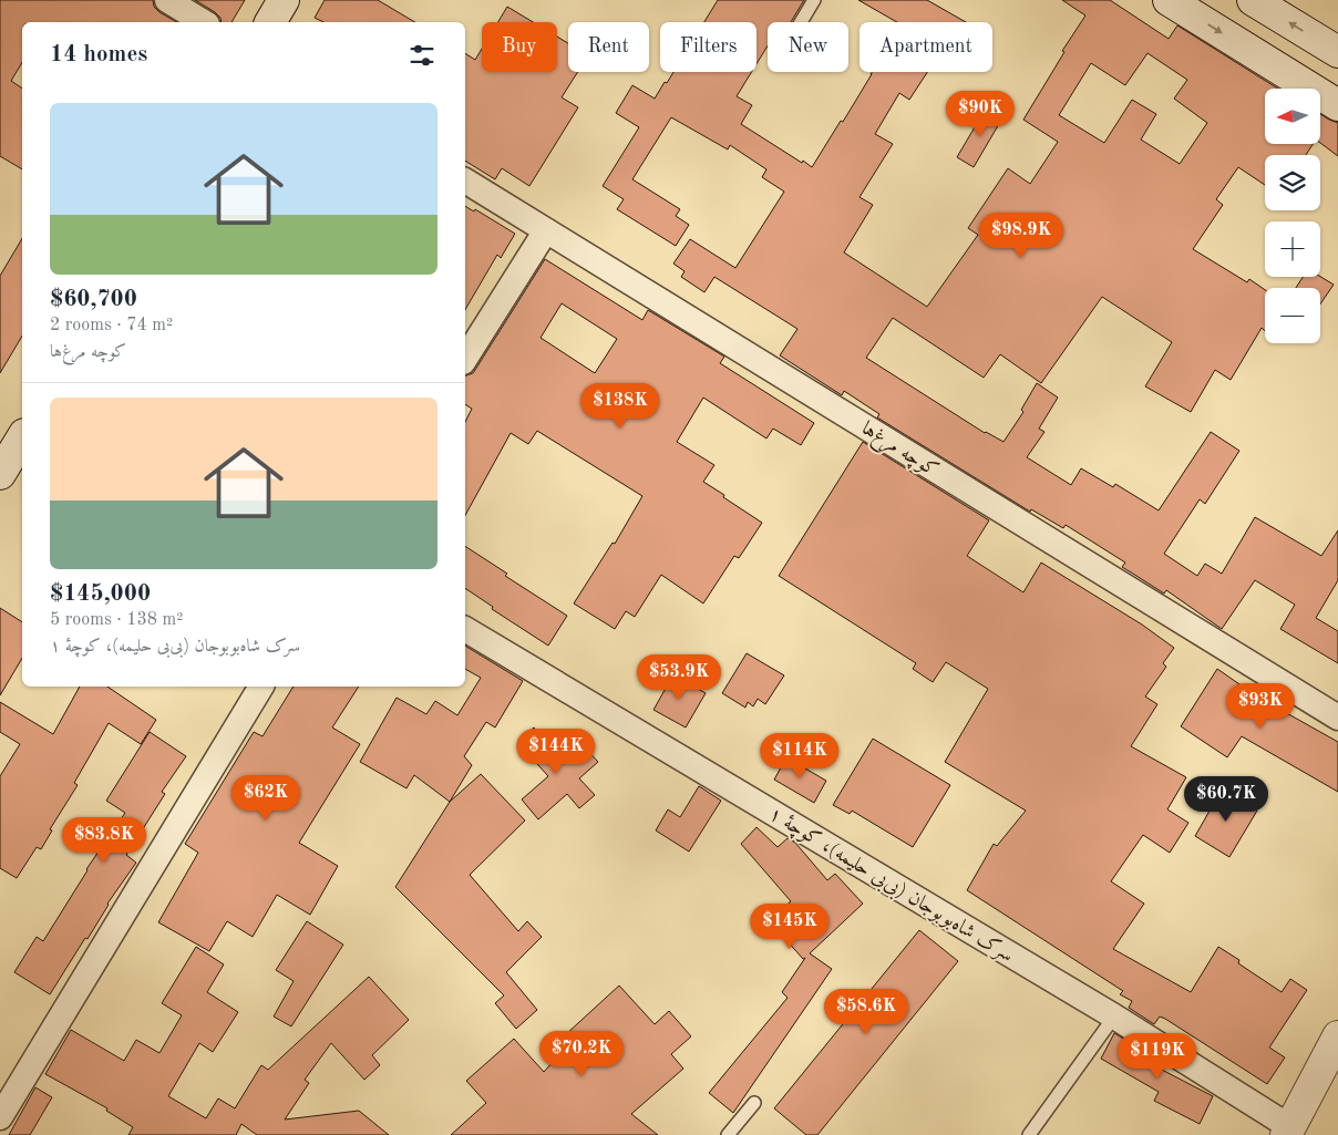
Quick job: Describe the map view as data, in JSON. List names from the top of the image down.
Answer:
{
  "streets": {
    "street": ["کوچه مرغ‌ها", "سرک شاه‌بوبوجان (بی‌بی حلیمه)، کوچۀ ۱"]
  },
  "north": "left",
  "page": {
    "chip": [
      "Buy",
      "Rent",
      "Filters",
      "New",
      "Apartment"
    ],
    "heading": "14 homes",
    "map_buttons": ["+", "−"],
    "list": [
      {
        "name": "$60,700",
        "note": "2 rooms · 74 m² · کوچه مرغ‌ها"
      },
      {
        "name": "$145,000",
        "note": "5 rooms · 138 m² · سرک شاه‌بوبوجان (بی‌بی حلیمه)، کوچۀ ۱"
      }
    ],
    "price": [
      "$90K",
      "$98.9K",
      "$138K",
      "$53.9K",
      "$93K",
      "$144K",
      "$114K",
      "$62K",
      "$60.7K",
      "$83.8K",
      "$145K",
      "$58.6K",
      "$70.2K",
      "$119K"
    ]
  }
}
